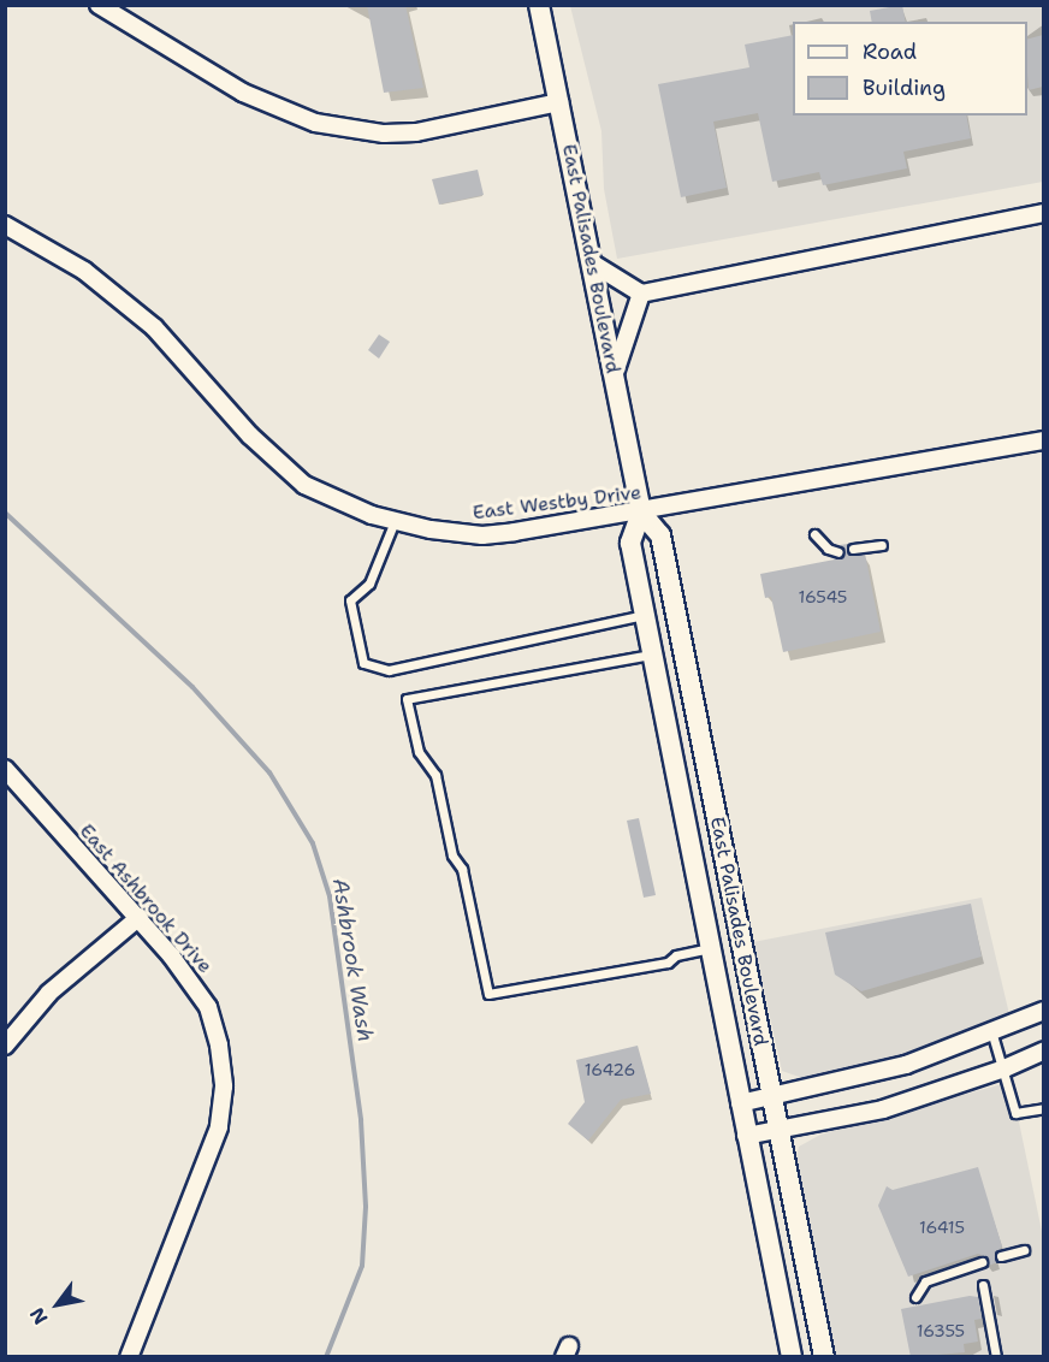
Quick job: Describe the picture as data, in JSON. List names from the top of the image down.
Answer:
{
  "streets": {
    "street": ["East Palisades Boulevard", "East Westby Drive", "East Ashbrook Drive"]
  },
  "crossings": [
    ["East Palisades Boulevard", "East Westby Drive"]
  ],
  "water": ["Ashbrook Wash"],
  "house_numbers": [
    "16545",
    "16426",
    "16415",
    "16355"
  ],
  "legend": ["Road", "Building"],
  "north": "bottom left"
}
